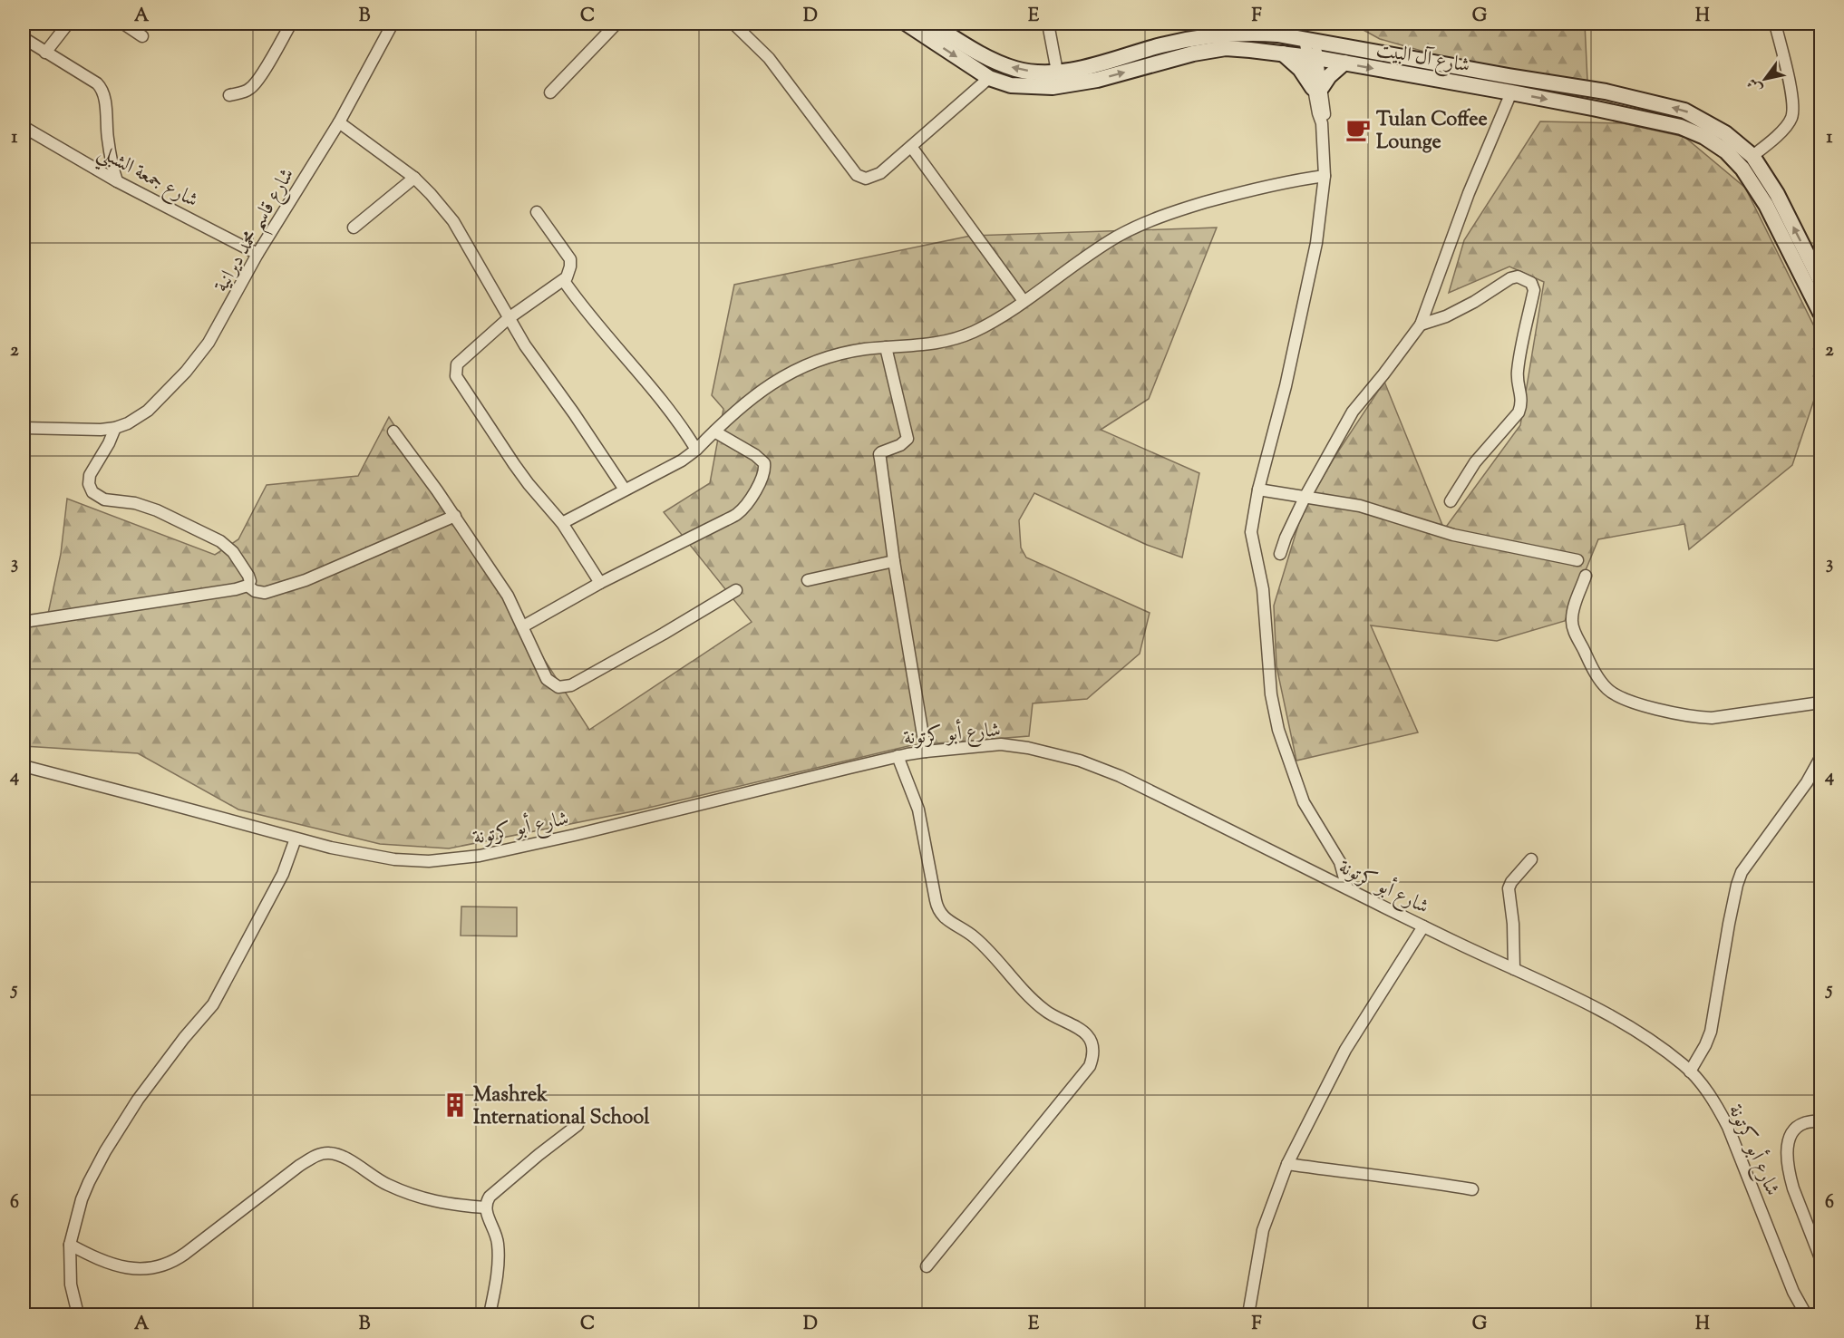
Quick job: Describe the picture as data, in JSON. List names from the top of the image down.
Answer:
{
  "streets": {
    "street": [
      "شارع آل البيت",
      "شارع جمعة الشبلي",
      "شارع قاسم محمد ديرانية",
      "شارع أبو كرتونة"
    ]
  },
  "crossings": [
    ["شارع جمعة الشبلي", "شارع قاسم محمد ديرانية"]
  ],
  "places": {
    "cafe": ["Tulan Coffee Lounge"],
    "building": ["Mashrek International School"]
  },
  "north": "bottom left",
  "grid": {
    "columns": [
      "A",
      "B",
      "C",
      "D",
      "E",
      "F",
      "G",
      "H"
    ],
    "rows": [
      "1",
      "2",
      "3",
      "4",
      "5",
      "6"
    ]
  }
}
